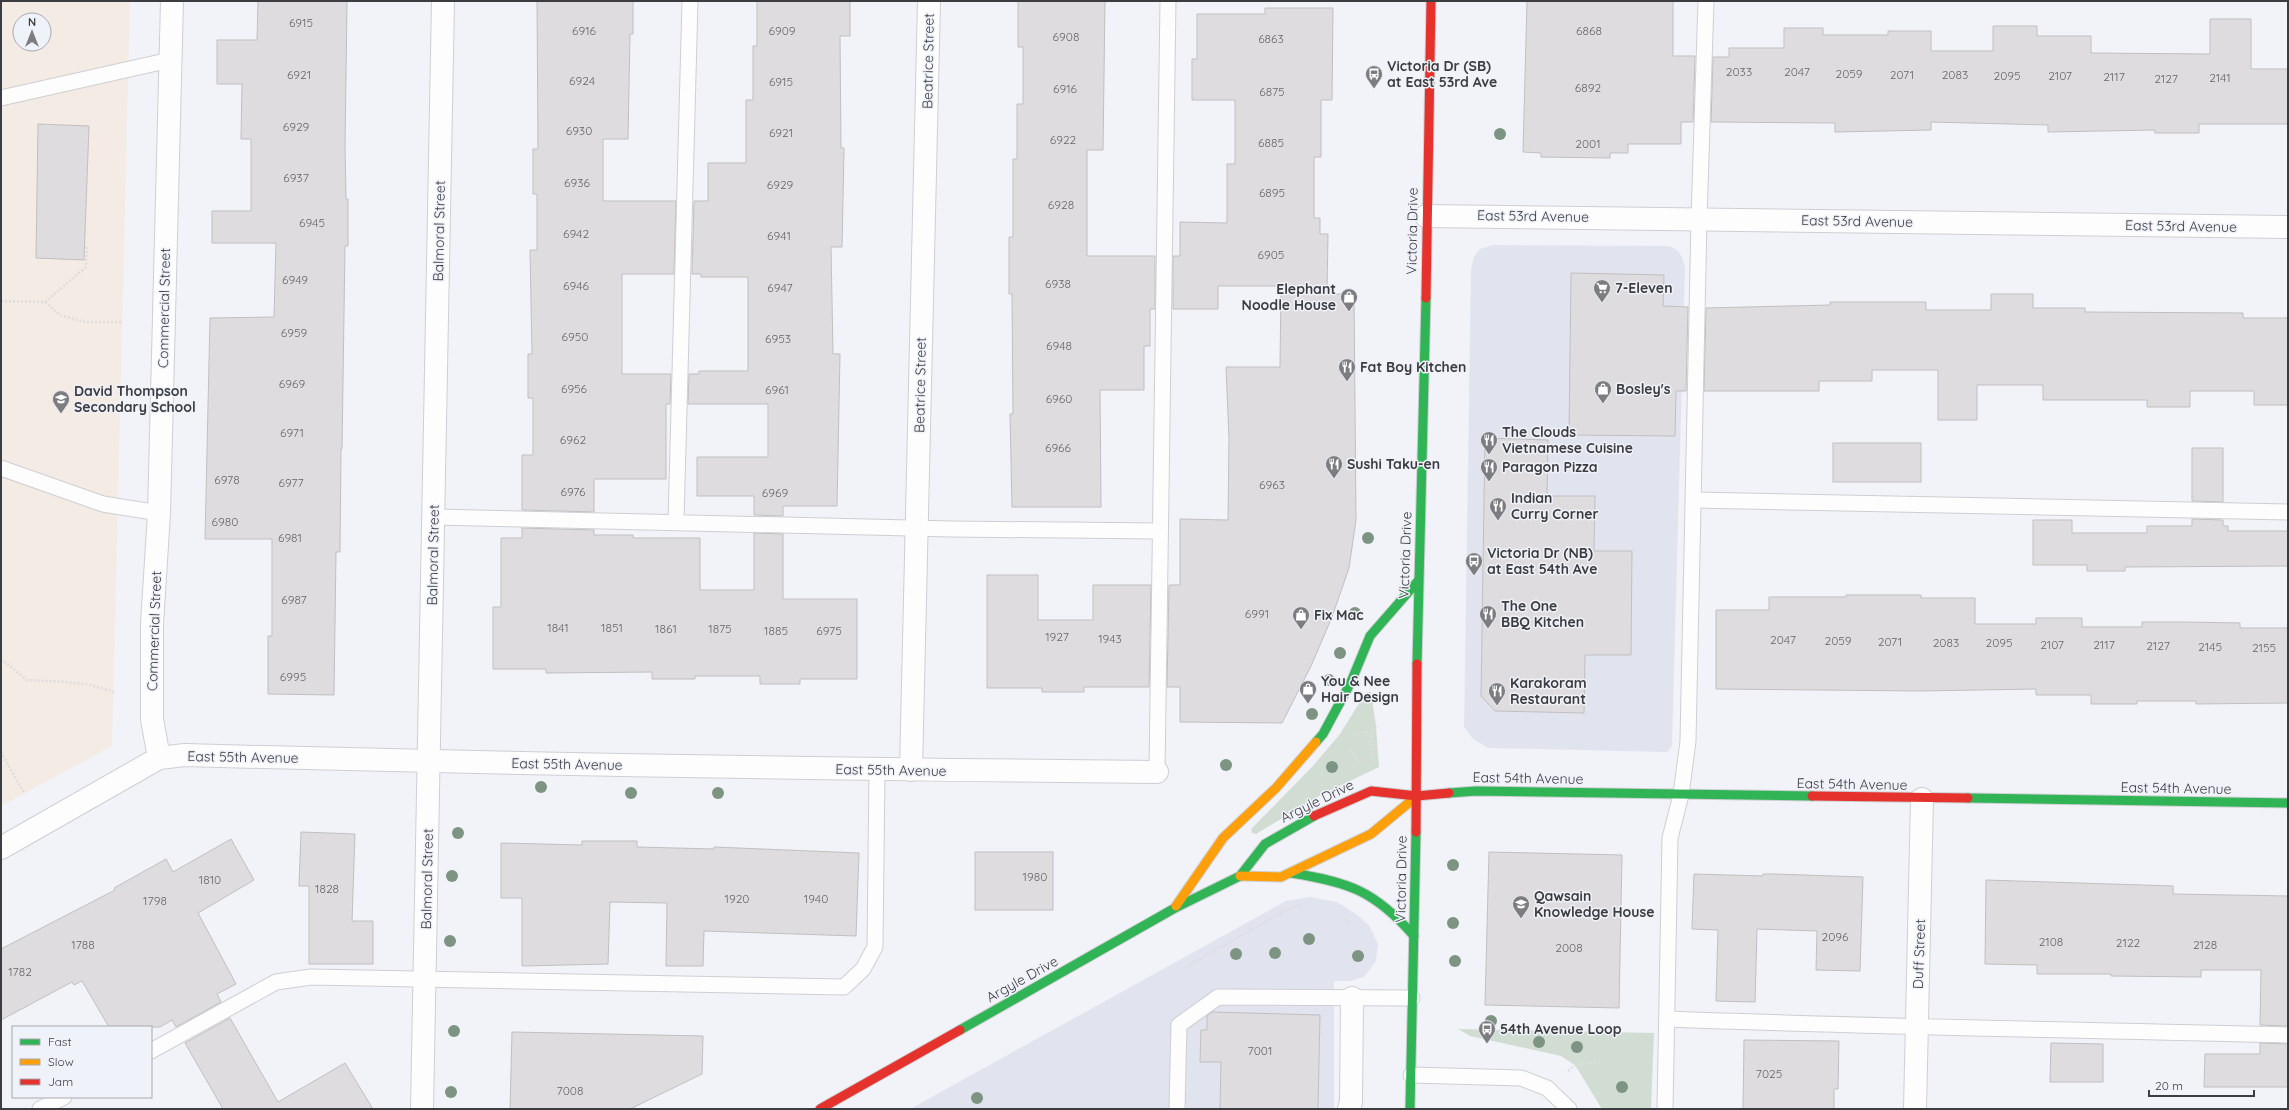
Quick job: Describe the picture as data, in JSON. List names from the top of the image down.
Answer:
{
  "streets": {
    "street": [
      "Beatrice Street",
      "East 53rd Avenue",
      "Balmoral Street",
      "Victoria Drive",
      "Commercial Street",
      "East 55th Avenue",
      "East 54th Avenue",
      "Argyle Drive",
      "Duff Street"
    ]
  },
  "crossings": [
    ["Beatrice Street", "East 55th Avenue"],
    ["East 53rd Avenue", "Victoria Drive"],
    ["Balmoral Street", "East 55th Avenue"],
    ["Victoria Drive", "East 54th Avenue"],
    ["Victoria Drive", "Argyle Drive"],
    ["Commercial Street", "East 55th Avenue"],
    ["East 54th Avenue", "Argyle Drive"],
    ["East 54th Avenue", "Duff Street"]
  ],
  "places": {
    "bus stop": ["Victoria Dr (SB) at East 53rd Ave", "Victoria Dr (NB) at East 54th Ave", "54th Avenue Loop"],
    "supermarket": ["7-Eleven"],
    "shop": [
      "Elephant Noodle House",
      "Bosley's",
      "Fix Mac",
      "You & Nee Hair Design"
    ],
    "restaurant": [
      "Fat Boy Kitchen",
      "The Clouds Vietnamese Cuisine",
      "Sushi Taku-en",
      "Paragon Pizza",
      "Indian Curry Corner",
      "The One BBQ Kitchen",
      "Karakoram Restaurant"
    ],
    "school or university": ["David Thompson Secondary School", "Qawsain Knowledge House"]
  },
  "house_numbers": [
    "6915",
    "6916",
    "6909",
    "6868",
    "6908",
    "6863",
    "2033",
    "2047",
    "2059",
    "6921",
    "2071",
    "2083",
    "2095",
    "2107",
    "2117",
    "2141",
    "2127",
    "6924",
    "6915",
    "6892",
    "6916",
    "6875",
    "6929",
    "6930",
    "6921",
    "6922",
    "6885",
    "2001",
    "6937",
    "6936",
    "6929",
    "6895",
    "6928",
    "6945",
    "6942",
    "6941",
    "6905",
    "6949",
    "6938",
    "6946",
    "6947",
    "6959",
    "6950",
    "6953",
    "6948",
    "6969",
    "6956",
    "6961",
    "6960",
    "6971",
    "6962",
    "6966",
    "6978",
    "6977",
    "6963",
    "6976",
    "6969",
    "6980",
    "6981",
    "6987",
    "6991",
    "1841",
    "1851",
    "1861",
    "1875",
    "1885",
    "6975",
    "1927",
    "1943",
    "2047",
    "2059",
    "2071",
    "2083",
    "2095",
    "2107",
    "2117",
    "2127",
    "2145",
    "2155",
    "6995",
    "1980",
    "1810",
    "1828",
    "1920",
    "1940",
    "1798",
    "2096",
    "2108",
    "2122",
    "1788",
    "2128",
    "2008",
    "1782",
    "7001",
    "7025",
    "7008"
  ],
  "legend": ["Fast", "Slow", "Jam"],
  "scale_bar": "20 m",
  "north": "top"
}
